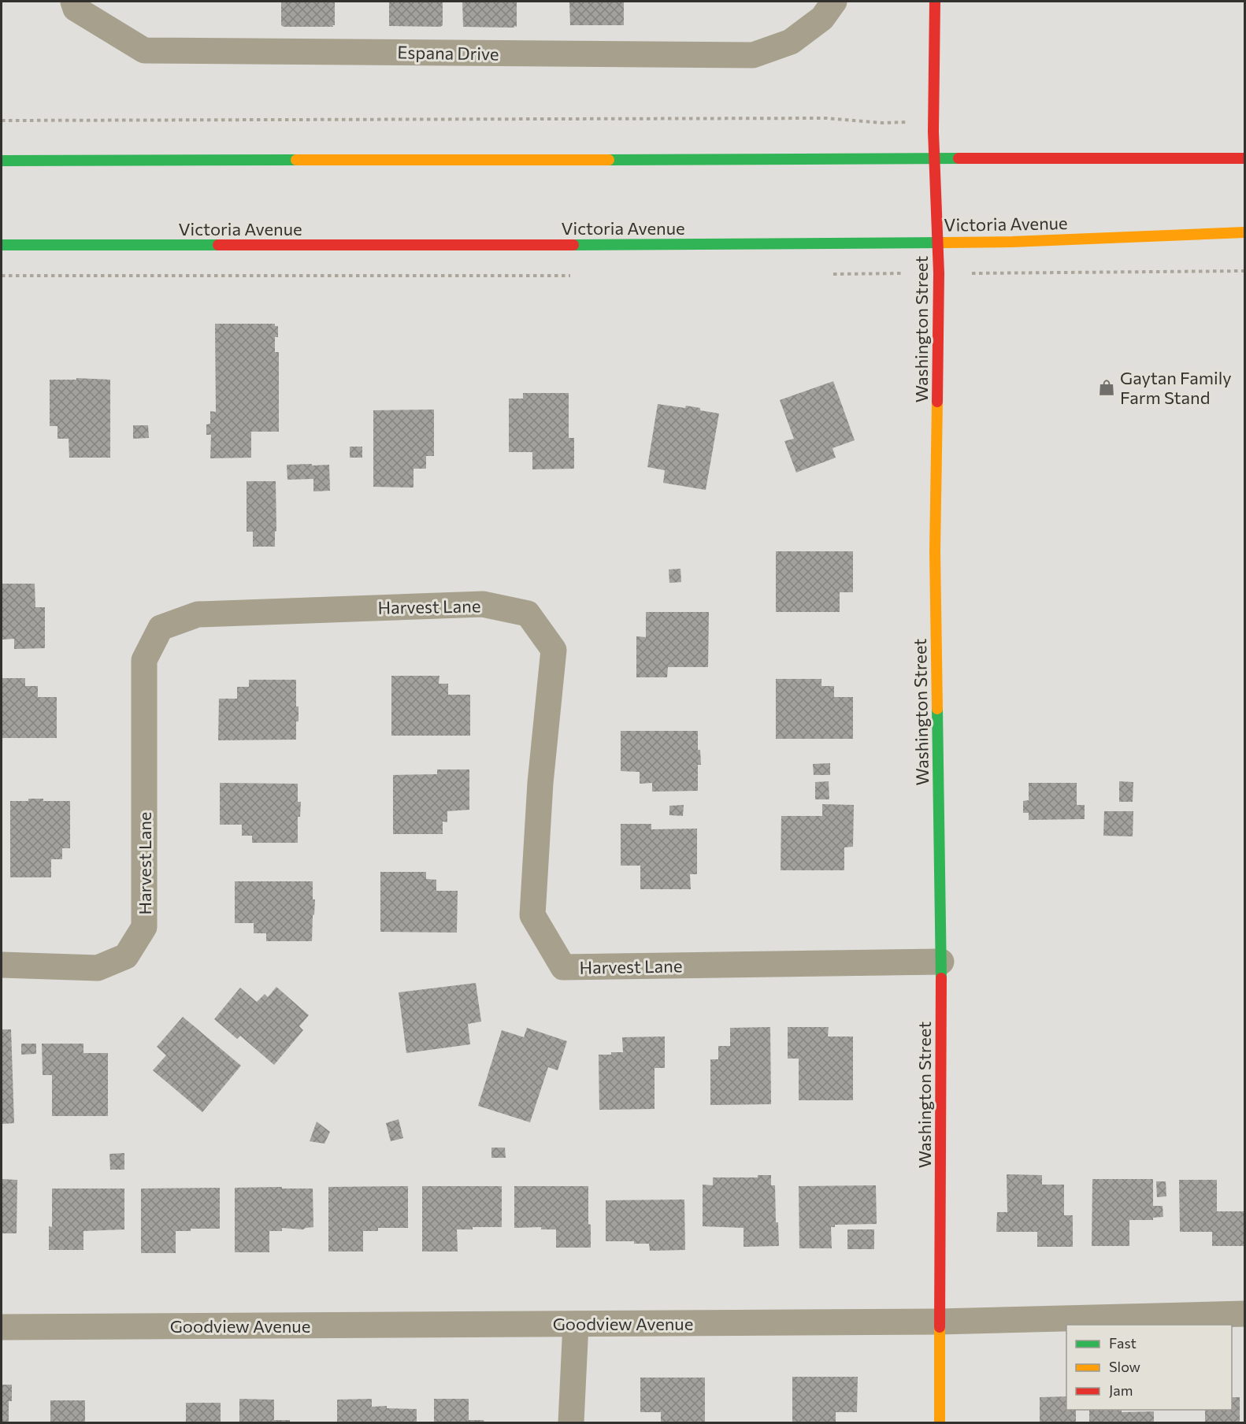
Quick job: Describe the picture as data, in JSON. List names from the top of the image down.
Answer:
{
  "streets": {
    "main road": ["Victoria Avenue", "Washington Street"],
    "street": ["Espana Drive", "Harvest Lane", "Goodview Avenue"]
  },
  "crossings": [
    ["Victoria Avenue", "Washington Street"],
    ["Washington Street", "Harvest Lane"],
    ["Washington Street", "Goodview Avenue"]
  ],
  "places": {
    "shop": ["Gaytan Family Farm Stand"]
  },
  "legend": ["Fast", "Slow", "Jam"]
}
